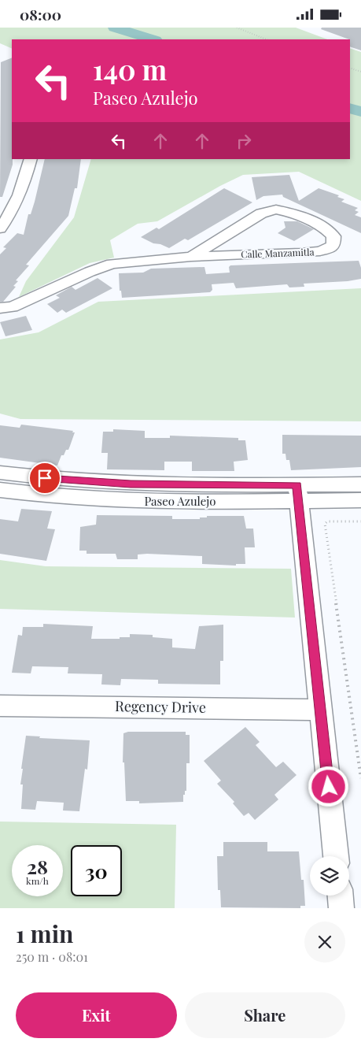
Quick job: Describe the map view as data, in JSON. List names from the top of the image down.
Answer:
{
  "streets": {
    "street": ["Calle Manzamitla", "Paseo Azulejo", "Regency Drive"]
  },
  "page": {
    "status": "08:00",
    "turn": ["140 m", "Paseo Azulejo"],
    "speed": "28 km/h",
    "limit": "30",
    "heading": ["1 min", "250 m · 08:01"],
    "buttons": ["Exit", "Share"]
  }
}
